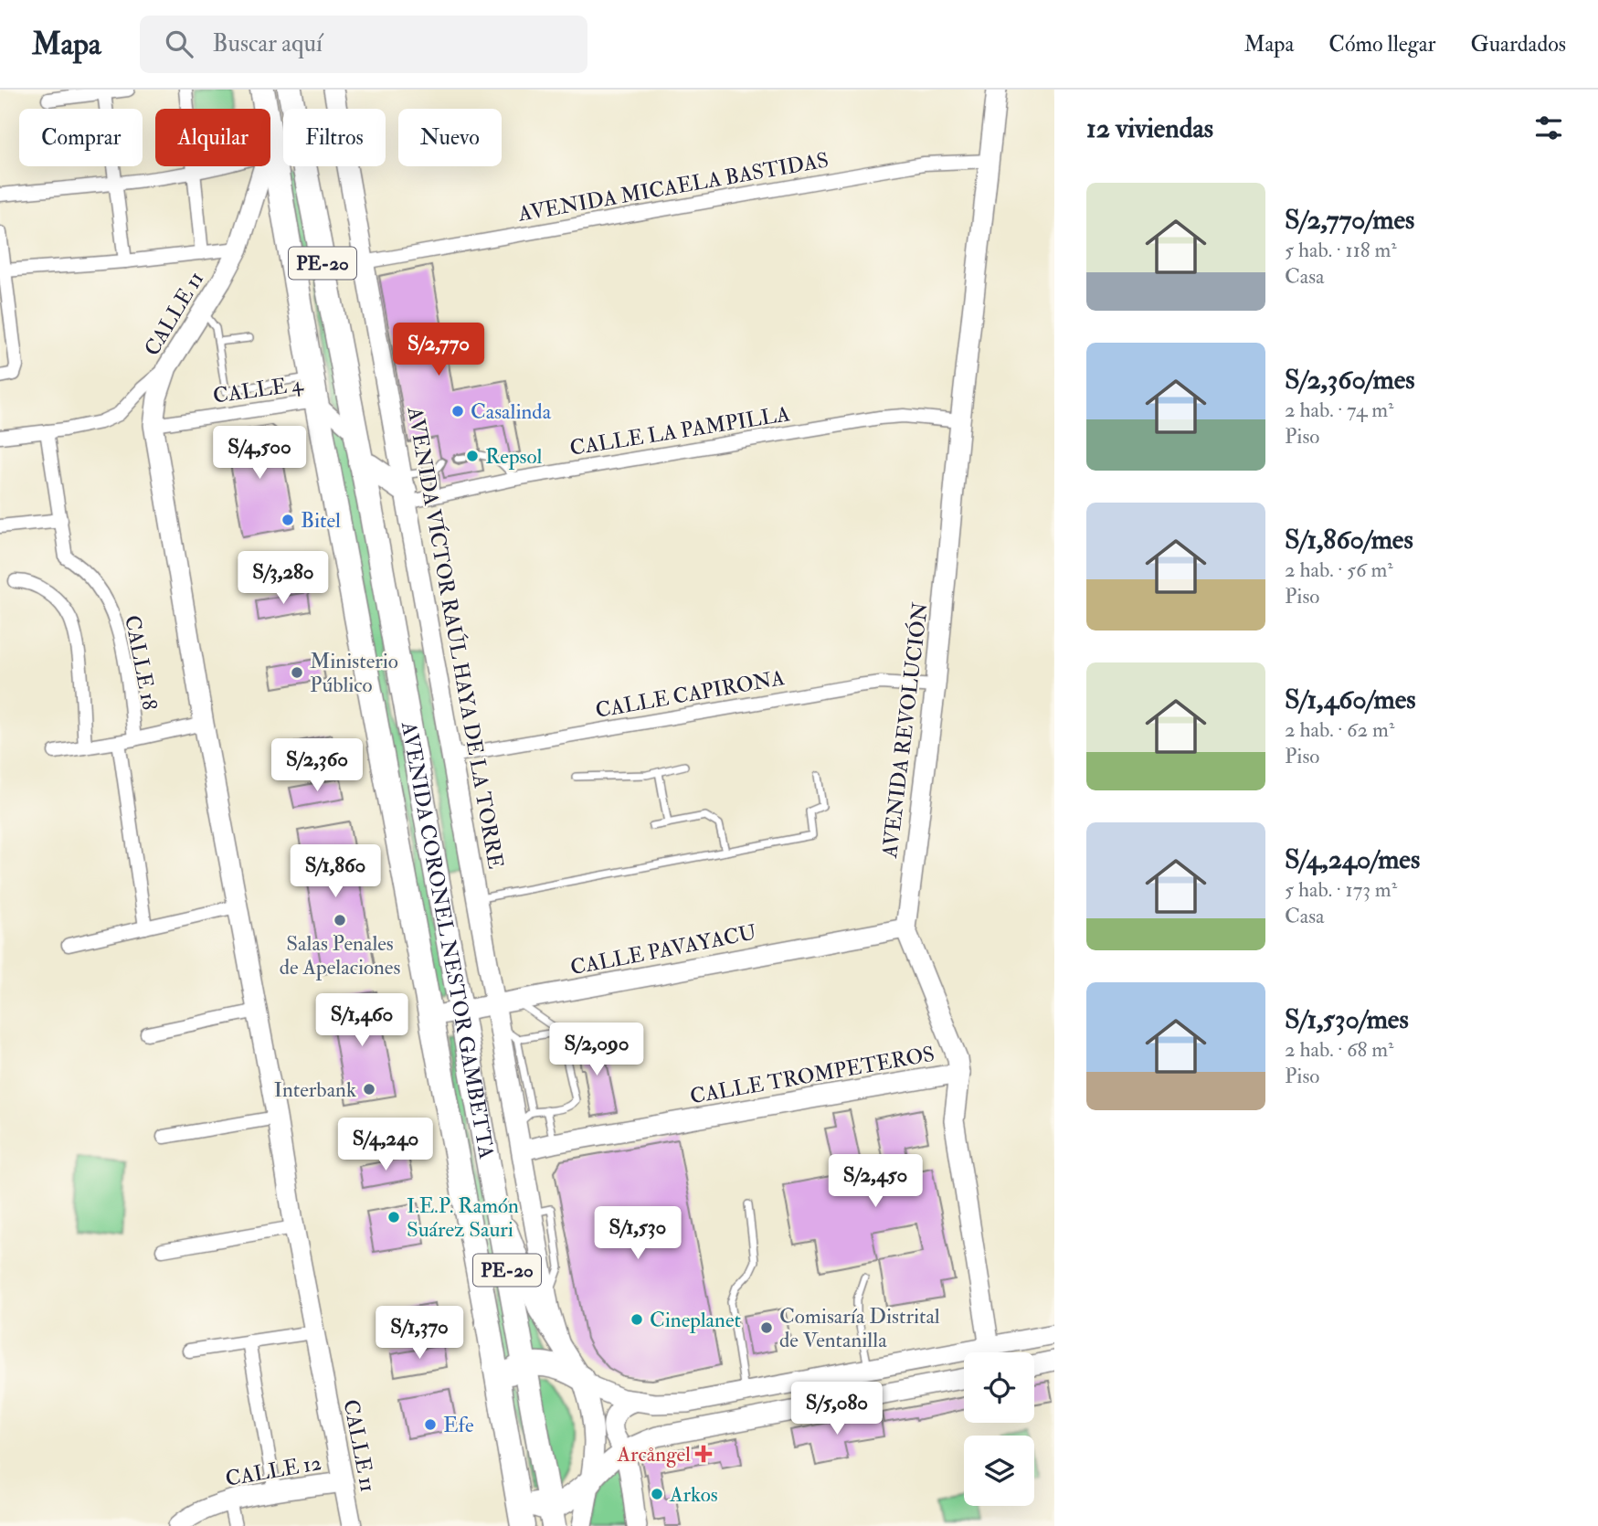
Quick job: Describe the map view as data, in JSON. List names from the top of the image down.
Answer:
{
  "streets": {
    "highway": ["PE-20", "AVENIDA CORONEL NESTOR GAMBETTA"],
    "street": [
      "AVENIDA MICAELA BASTIDAS",
      "CALLE 11",
      "CALLE 4",
      "CALLE LA PAMPILLA",
      "AVENIDA VÍCTOR RAÚL HAYA DE LA TORRE",
      "CALLE 18",
      "CALLE CAPIRONA",
      "AVENIDA REVOLUCIÓN",
      "CALLE PAVAYACU",
      "CALLE TROMPETEROS",
      "CALLE 12"
    ]
  },
  "crossings": [
    ["AVENIDA MICAELA BASTIDAS", "AVENIDA VÍCTOR RAÚL HAYA DE LA TORRE"],
    ["AVENIDA MICAELA BASTIDAS", "AVENIDA REVOLUCIÓN"],
    ["CALLE 11", "CALLE 4"],
    ["CALLE 11", "AVENIDA CORONEL NESTOR GAMBETTA"],
    ["CALLE 11", "CALLE 12"],
    ["CALLE 4", "AVENIDA CORONEL NESTOR GAMBETTA"],
    ["CALLE LA PAMPILLA", "AVENIDA VÍCTOR RAÚL HAYA DE LA TORRE"],
    ["CALLE LA PAMPILLA", "AVENIDA REVOLUCIÓN"],
    ["AVENIDA VÍCTOR RAÚL HAYA DE LA TORRE", "CALLE CAPIRONA"],
    ["AVENIDA VÍCTOR RAÚL HAYA DE LA TORRE", "CALLE PAVAYACU"],
    ["AVENIDA VÍCTOR RAÚL HAYA DE LA TORRE", "CALLE TROMPETEROS"],
    ["CALLE CAPIRONA", "AVENIDA REVOLUCIÓN"],
    ["AVENIDA REVOLUCIÓN", "CALLE PAVAYACU"],
    ["AVENIDA REVOLUCIÓN", "CALLE TROMPETEROS"],
    ["AVENIDA CORONEL NESTOR GAMBETTA", "CALLE PAVAYACU"]
  ],
  "places": {
    "other": [
      "Casalinda",
      "Repsol",
      "Bitel",
      "Ministerio Público",
      "Salas Penales de Apelaciones",
      "Interbank",
      "I.E.P. Ramón Suárez Sauri",
      "Cineplanet",
      "Comisaría Distrital de Ventanilla",
      "Efe",
      "Arkos"
    ],
    "health": ["Arcångel"]
  },
  "page": {
    "header": "Mapa",
    "search": "Buscar aquí",
    "nav": ["Mapa", "Cómo llegar", "Guardados"],
    "heading": "12 viviendas",
    "chip": [
      "Comprar",
      "Alquilar",
      "Filtros",
      "Nuevo"
    ],
    "list": [
      {
        "name": "S/2,770/mes",
        "note": "5 hab. · 118 m² · Casa"
      },
      {
        "name": "S/2,360/mes",
        "note": "2 hab. · 74 m² · Piso"
      },
      {
        "name": "S/1,860/mes",
        "note": "2 hab. · 56 m² · Piso"
      },
      {
        "name": "S/1,460/mes",
        "note": "2 hab. · 62 m² · Piso"
      },
      {
        "name": "S/4,240/mes",
        "note": "5 hab. · 173 m² · Casa"
      },
      {
        "name": "S/1,530/mes",
        "note": "2 hab. · 68 m² · Piso"
      }
    ],
    "price": [
      "S/2,770",
      "S/4,500",
      "S/3,280",
      "S/2,360",
      "S/1,860",
      "S/1,460",
      "S/2,090",
      "S/4,240",
      "S/2,450",
      "S/1,530",
      "S/1,370",
      "S/5,080"
    ]
  }
}
